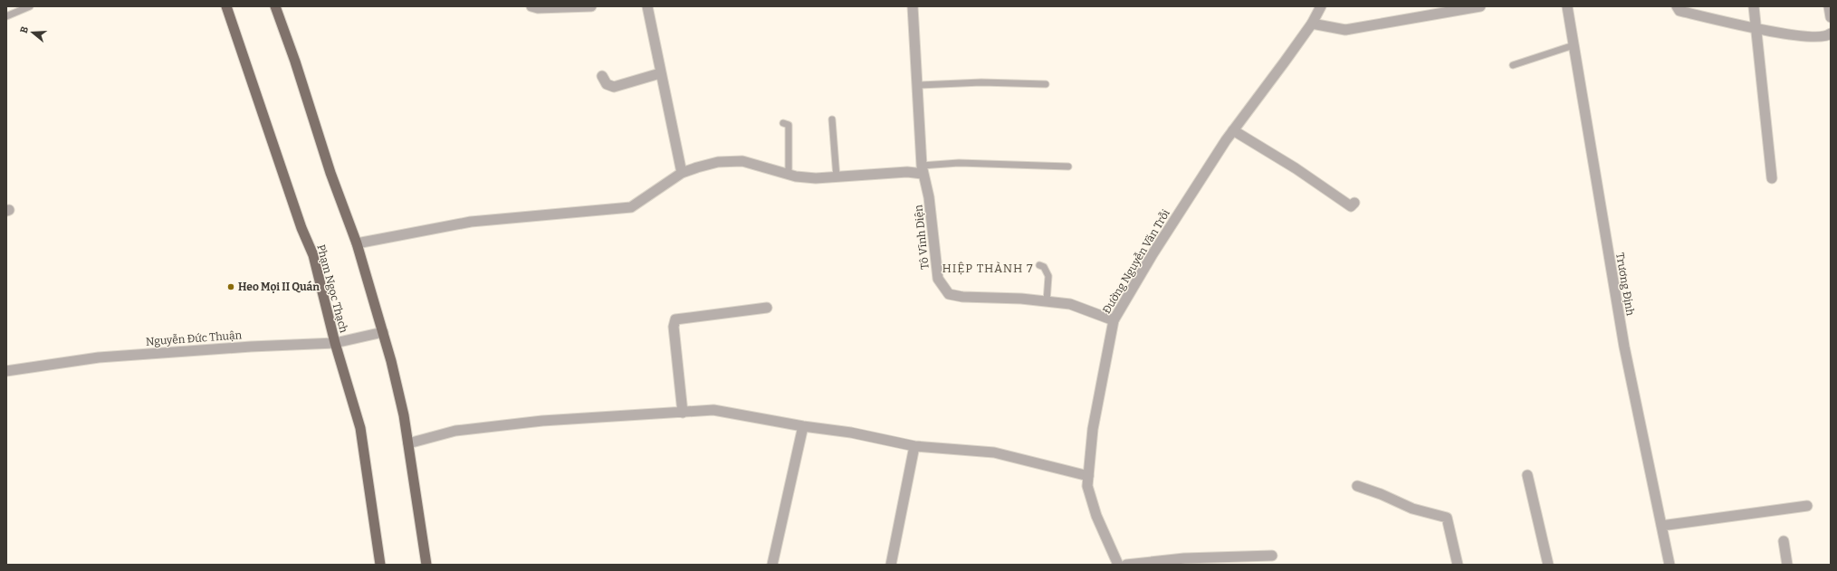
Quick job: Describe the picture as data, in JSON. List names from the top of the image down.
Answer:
{
  "streets": {
    "main road": ["Phạm Ngọc Thạch"],
    "street": [
      "Tô Vĩnh Diện",
      "Đường Nguyễn Văn Trỗi",
      "Trương Định",
      "Nguyễn Đức Thuận"
    ]
  },
  "crossings": [
    ["Tô Vĩnh Diện", "Đường Nguyễn Văn Trỗi"],
    ["Phạm Ngọc Thạch", "Nguyễn Đức Thuận"]
  ],
  "districts": ["HIỆP THÀNH 7"],
  "places": ["Heo Mọi II Quán"],
  "north": "left"
}
